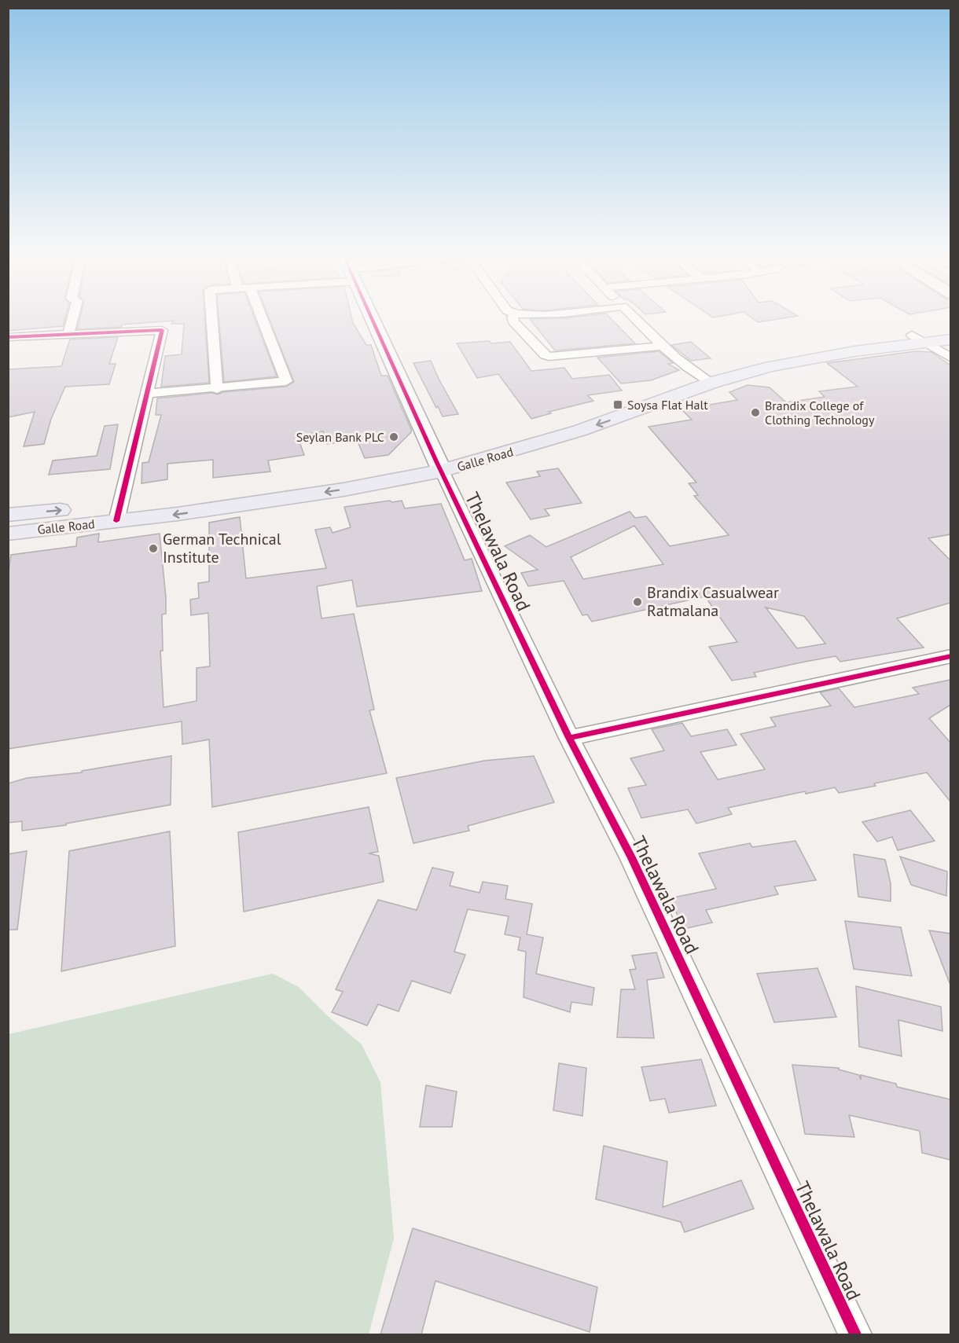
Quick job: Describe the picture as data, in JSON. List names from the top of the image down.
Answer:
{
  "streets": {
    "highway": ["Galle Road"],
    "street": ["Thelawala Road"]
  },
  "crossings": [
    ["Galle Road", "Thelawala Road"]
  ],
  "places": {
    "transit": ["Soysa Flat Halt"],
    "other": [
      "Brandix College of Clothing Technology",
      "Seylan Bank PLC",
      "German Technical Institute",
      "Brandix Casualwear Ratmalana"
    ]
  }
}
